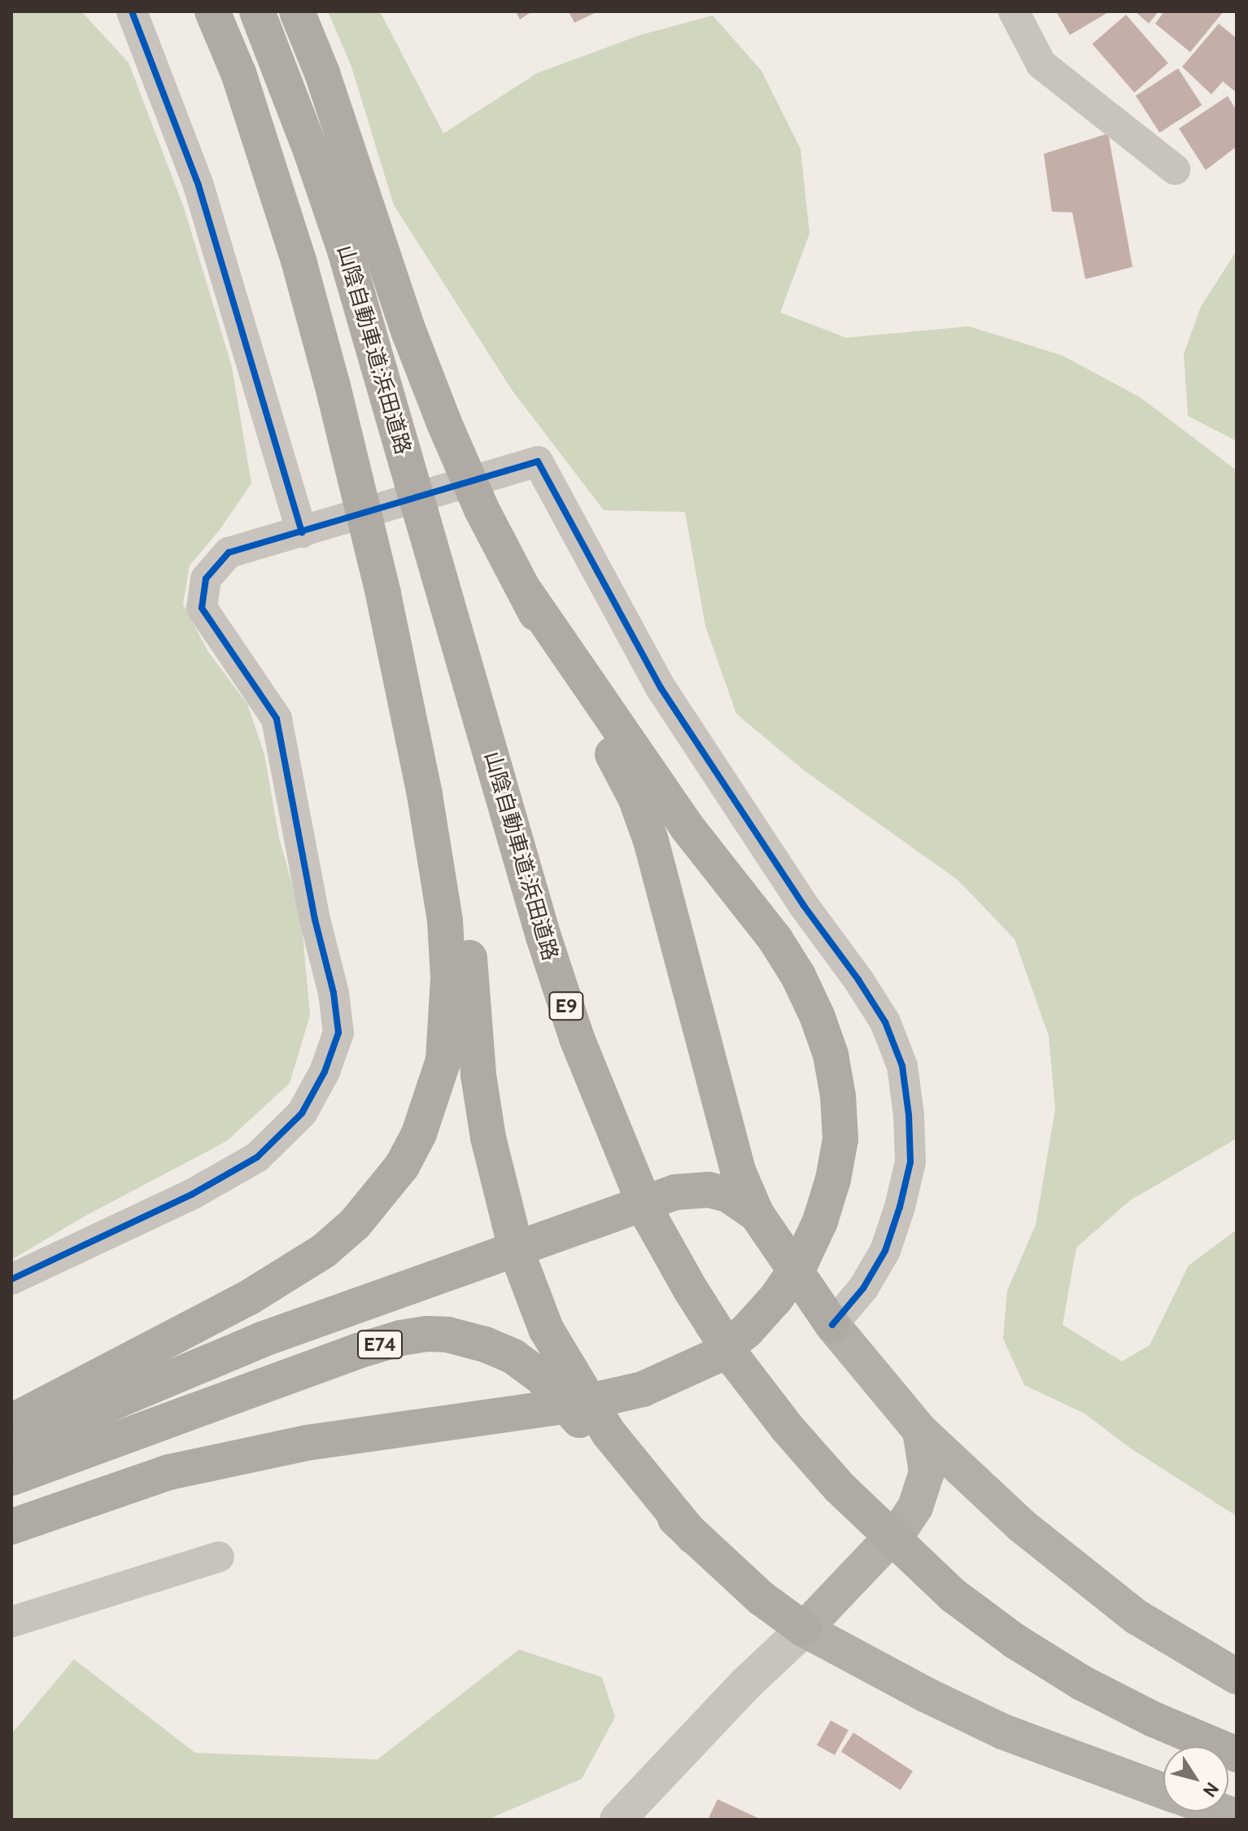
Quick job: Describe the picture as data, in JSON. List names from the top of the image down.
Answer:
{
  "streets": {
    "highway": ["山陰自動車道;浜田道路", "E9", "E74"]
  },
  "north": "bottom right"
}
